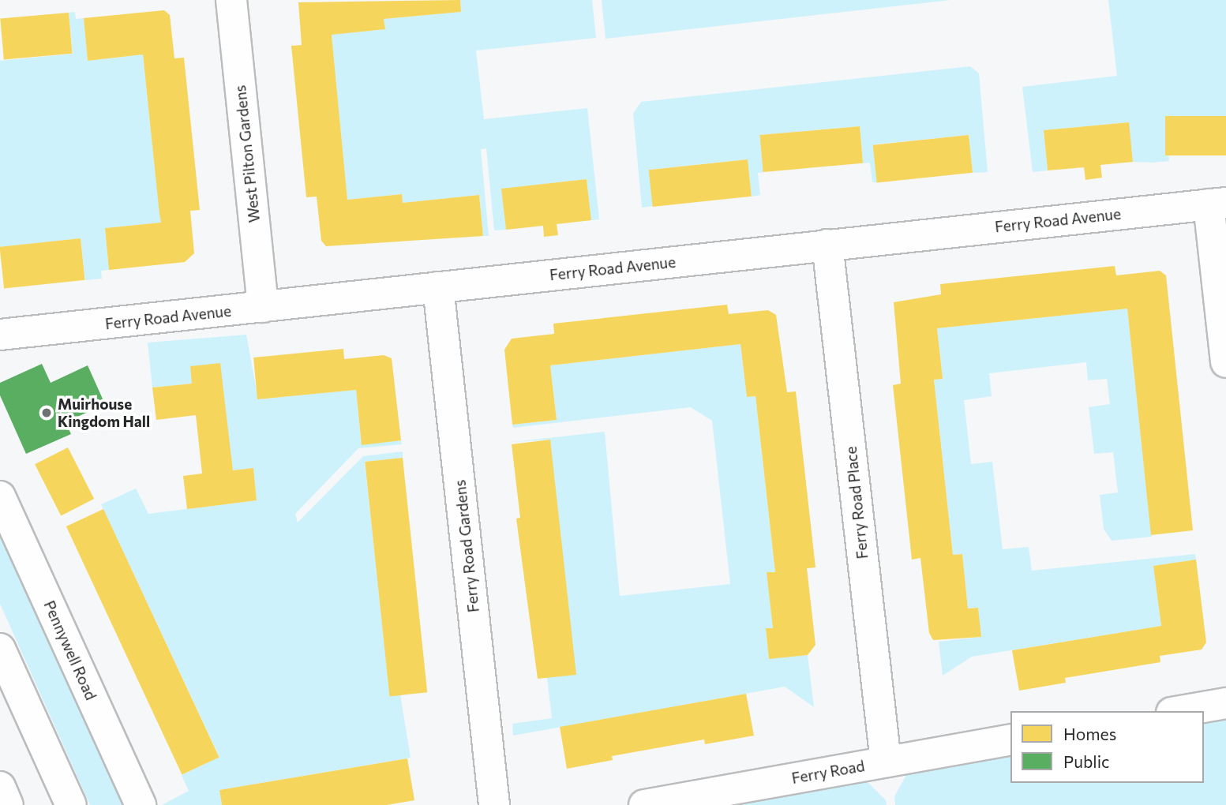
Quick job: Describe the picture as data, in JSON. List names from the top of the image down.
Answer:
{
  "streets": {
    "street": [
      "West Pilton Gardens",
      "Ferry Road Avenue",
      "Ferry Road Place",
      "Ferry Road Gardens",
      "Pennywell Road",
      "Ferry Road"
    ]
  },
  "crossings": [
    ["West Pilton Gardens", "Ferry Road Avenue"],
    ["Ferry Road Avenue", "Ferry Road Place"],
    ["Ferry Road Avenue", "Ferry Road Gardens"],
    ["Ferry Road Place", "Ferry Road"]
  ],
  "places": ["Muirhouse Kingdom Hall"],
  "legend": ["Homes", "Public"]
}
